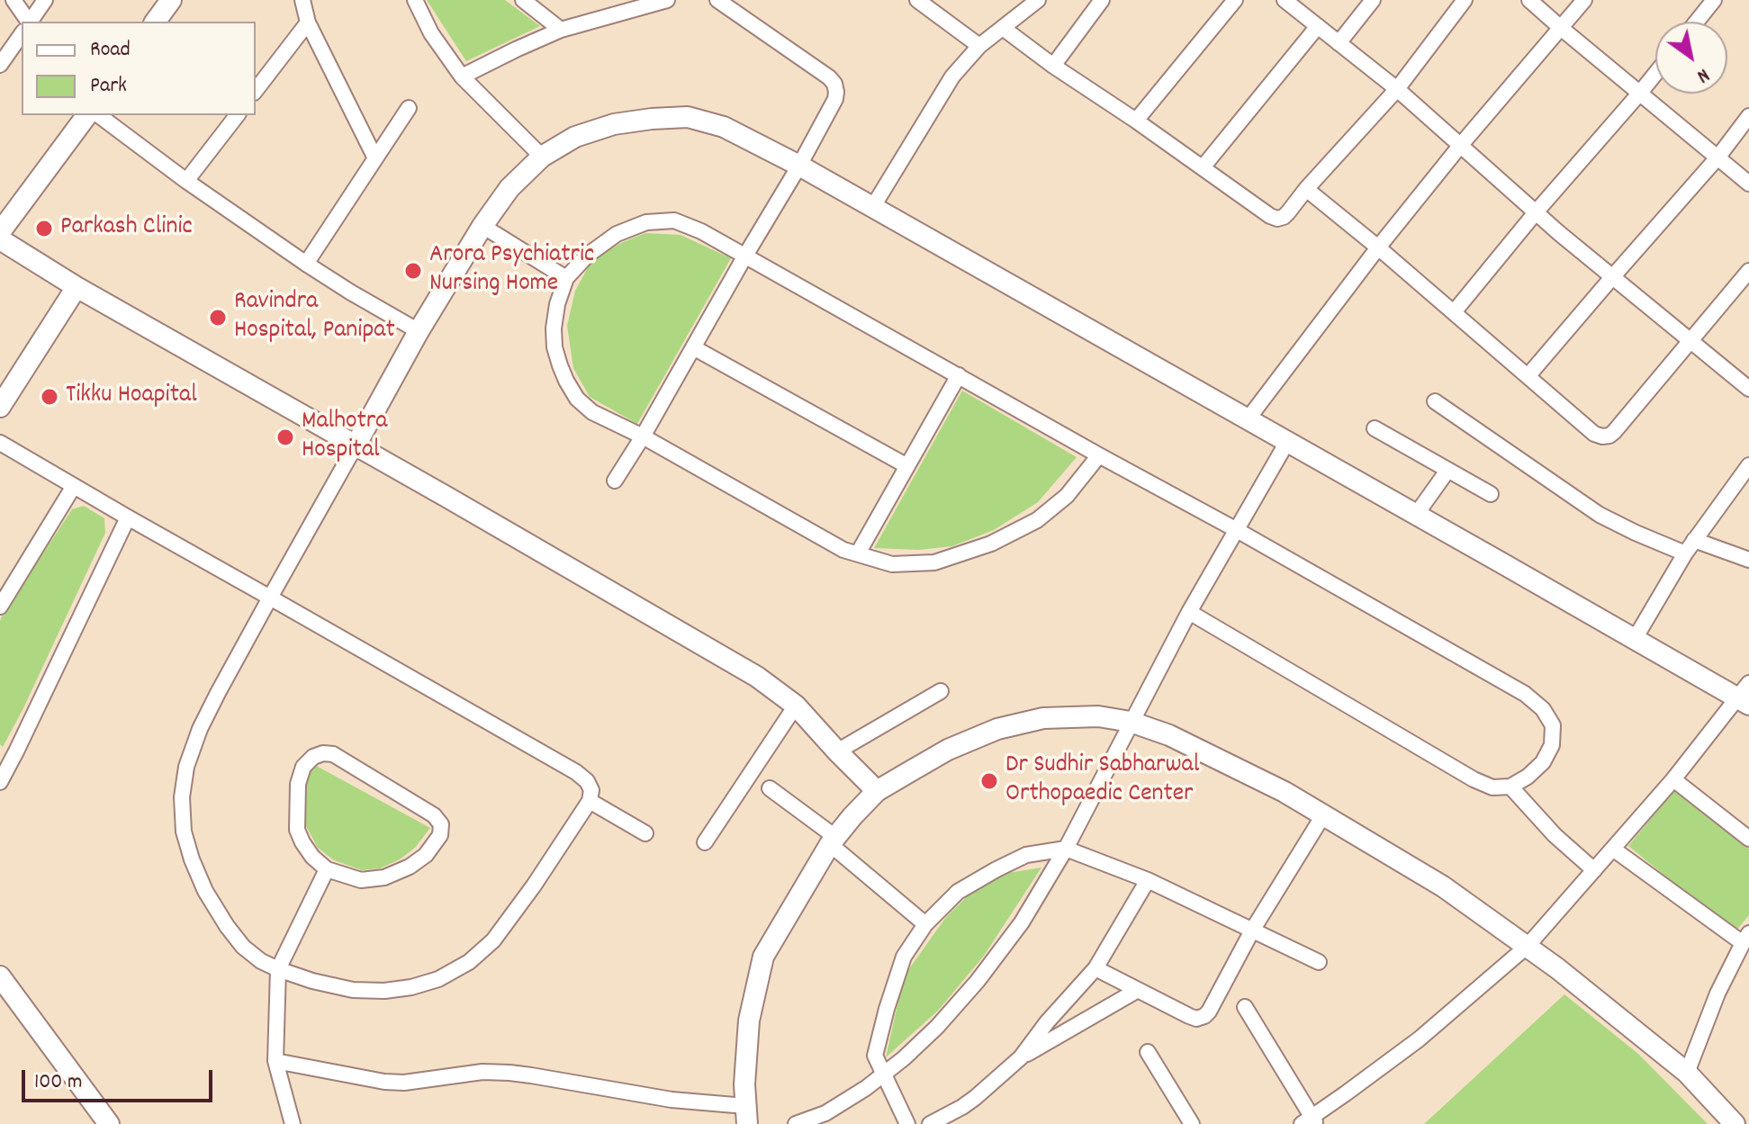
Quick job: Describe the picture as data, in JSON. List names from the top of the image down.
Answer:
{
  "places": [
    "Parkash Clinic",
    "Arora Psychiatric Nursing Home",
    "Ravindra Hospital, Panipat",
    "Tikku Hoapital",
    "Malhotra Hospital",
    "Dr Sudhir Sabharwal Orthopaedic Center"
  ],
  "legend": ["Road", "Park"],
  "scale_bar": "100 m",
  "north": "bottom right"
}
